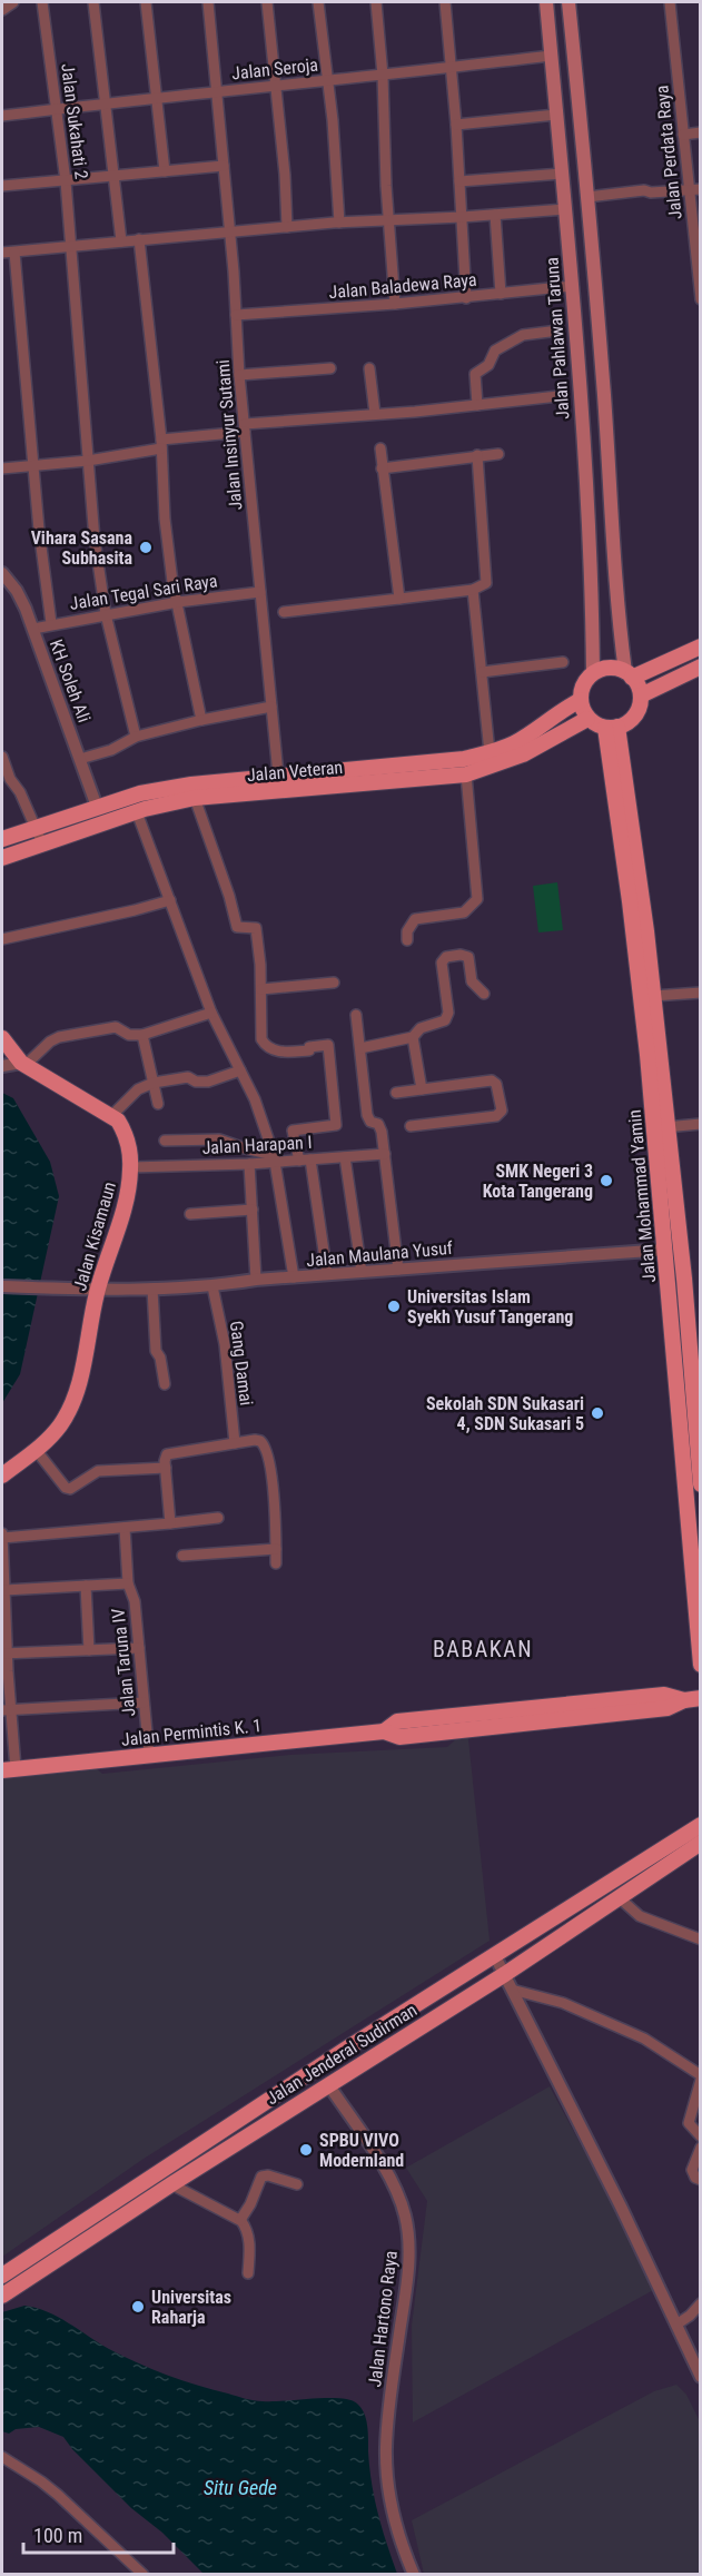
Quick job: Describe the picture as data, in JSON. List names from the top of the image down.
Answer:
{
  "streets": {
    "main road": [
      "Jalan Pahlawan Taruna",
      "Jalan Veteran",
      "Jalan Mohammad Yamin",
      "Jalan Kisamaun",
      "Jalan Permintis K. 1",
      "Jalan Jenderal Sudirman"
    ],
    "street": [
      "Jalan Seroja",
      "Jalan Sukahati 2",
      "Jalan Perdata Raya",
      "Jalan Baladewa Raya",
      "Jalan Insinyur Sutami",
      "Jalan Tegal Sari Raya",
      "KH Soleh Ali",
      "Jalan Harapan I",
      "Jalan Maulana Yusuf",
      "Gang Damai",
      "Jalan Taruna IV",
      "Jalan Hartono Raya"
    ]
  },
  "crossings": [
    ["Jalan Seroja", "Jalan Sukahati 2"],
    ["Jalan Seroja", "Jalan Pahlawan Taruna"],
    ["Jalan Seroja", "Jalan Insinyur Sutami"],
    ["Jalan Sukahati 2", "Jalan Tegal Sari Raya"],
    ["Jalan Baladewa Raya", "Jalan Pahlawan Taruna"],
    ["Jalan Baladewa Raya", "Jalan Insinyur Sutami"],
    ["Jalan Pahlawan Taruna", "Jalan Veteran"],
    ["Jalan Pahlawan Taruna", "Jalan Mohammad Yamin"],
    ["Jalan Insinyur Sutami", "Jalan Tegal Sari Raya"],
    ["Jalan Insinyur Sutami", "Jalan Veteran"],
    ["Jalan Tegal Sari Raya", "KH Soleh Ali"],
    ["KH Soleh Ali", "Jalan Veteran"],
    ["Jalan Veteran", "Jalan Mohammad Yamin"],
    ["Jalan Harapan I", "Jalan Kisamaun"],
    ["Jalan Mohammad Yamin", "Jalan Maulana Yusuf"],
    ["Jalan Kisamaun", "Jalan Maulana Yusuf"],
    ["Jalan Maulana Yusuf", "Gang Damai"],
    ["Jalan Taruna IV", "Jalan Permintis K. 1"],
    ["Jalan Jenderal Sudirman", "Jalan Hartono Raya"]
  ],
  "districts": ["BABAKAN"],
  "water": ["Situ Gede"],
  "places": [
    "Vihara Sasana Subhasita",
    "SMK Negeri 3 Kota Tangerang",
    "Universitas Islam Syekh Yusuf Tangerang",
    "Sekolah SDN Sukasari 4, SDN Sukasari 5",
    "SPBU VIVO Modernland",
    "Universitas Raharja"
  ],
  "scale_bar": "100 m"
}
